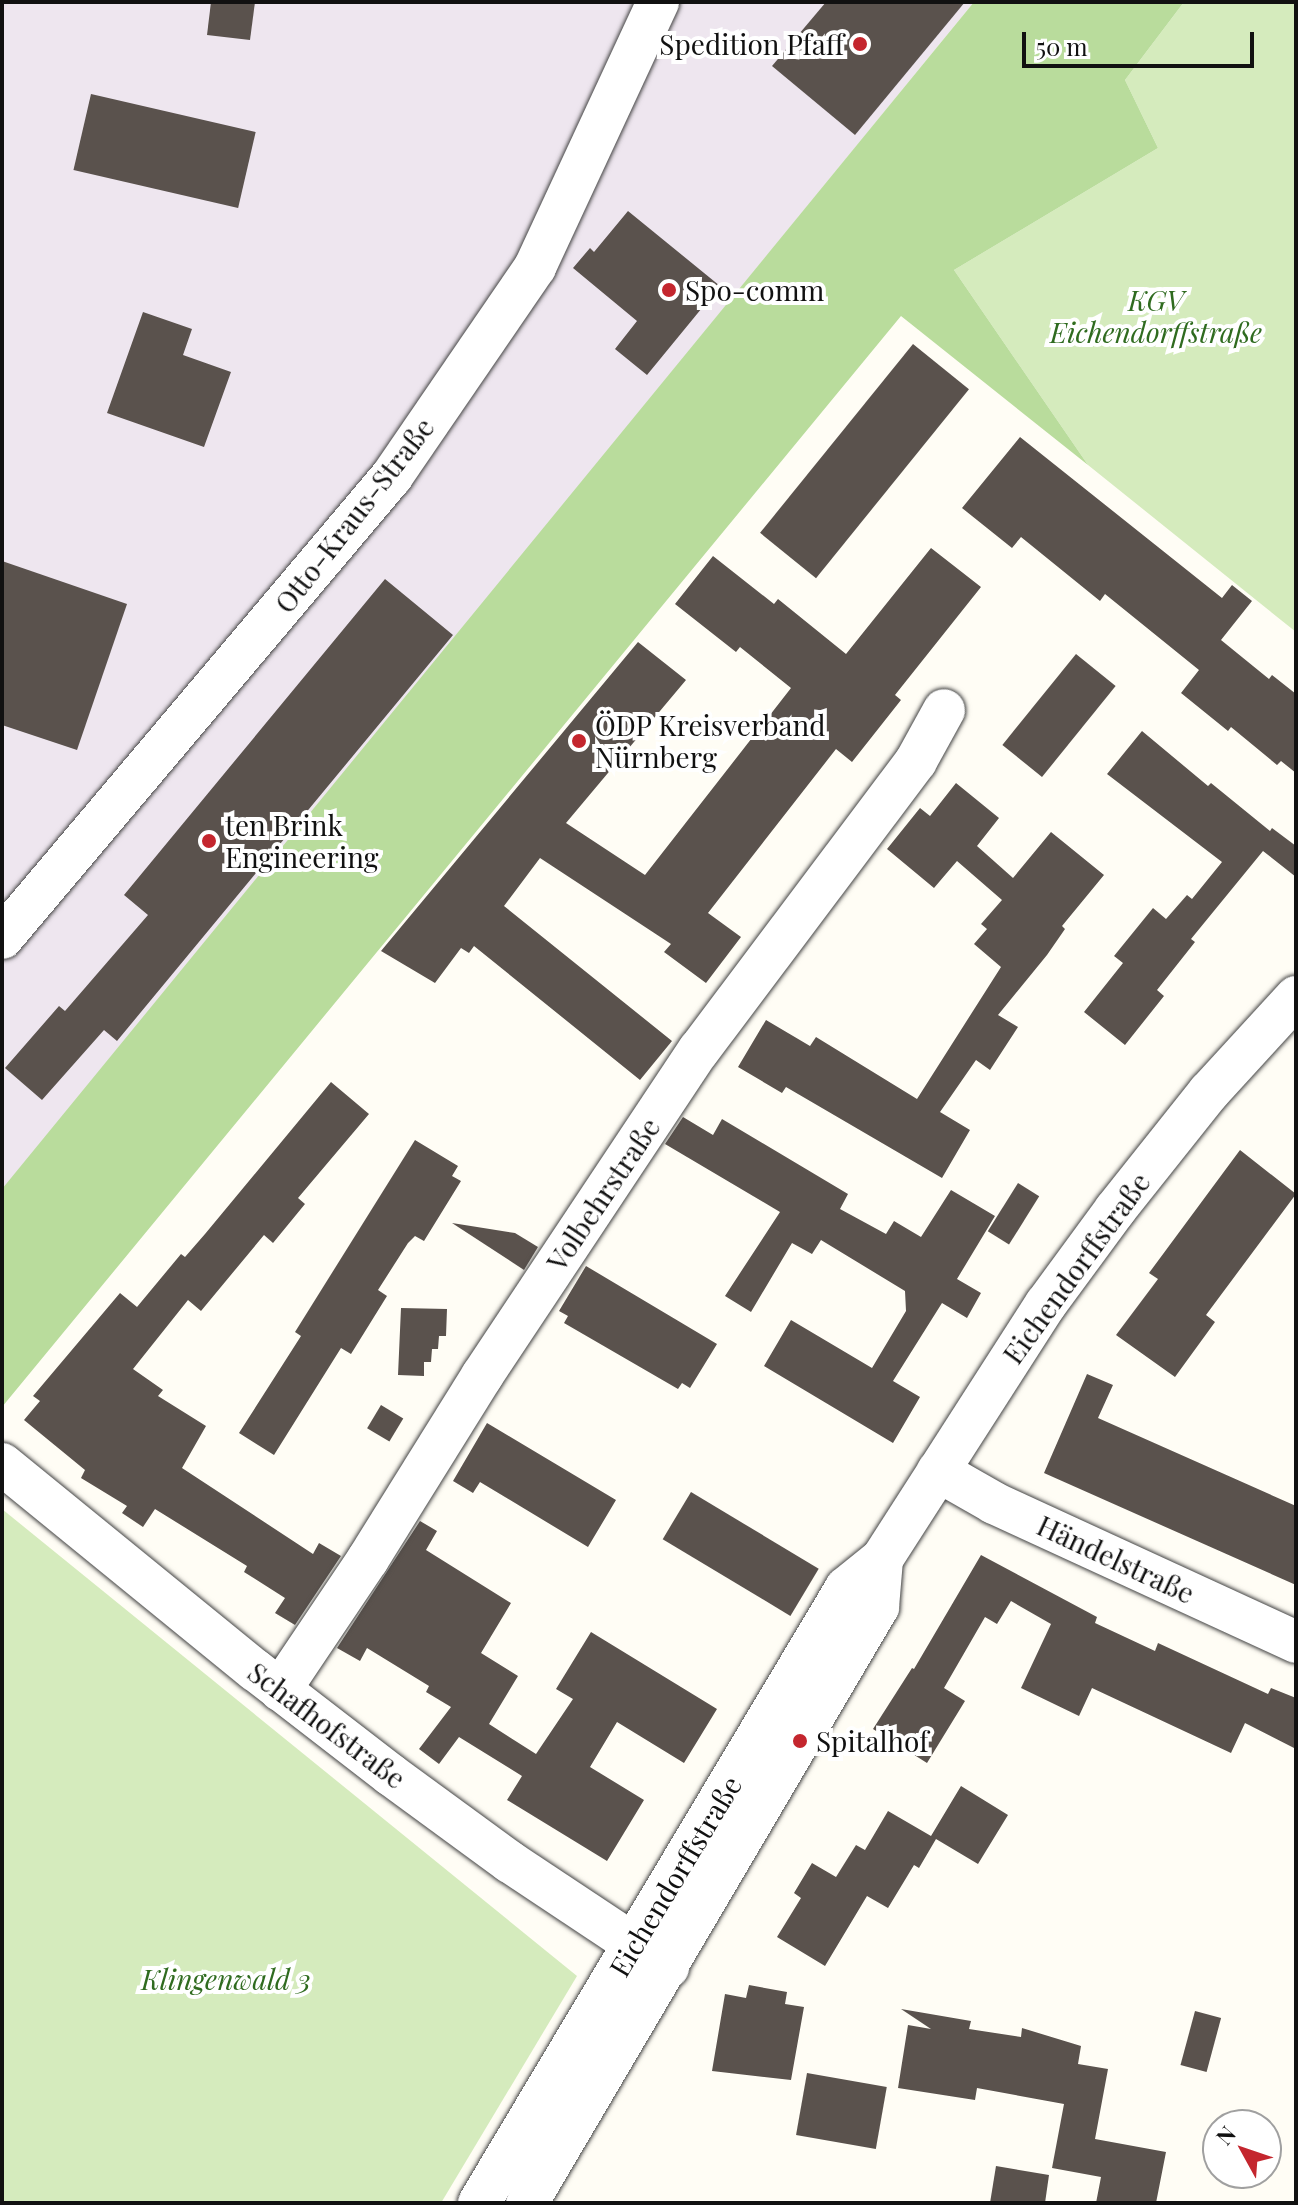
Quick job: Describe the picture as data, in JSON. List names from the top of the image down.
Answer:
{
  "streets": {
    "street": [
      "Otto-Kraus-Straße",
      "Volbehrstraße",
      "Eichendorffstraße",
      "Händelstraße",
      "Schafhofstraße"
    ]
  },
  "crossings": [
    ["Volbehrstraße", "Schafhofstraße"],
    ["Eichendorffstraße", "Händelstraße"],
    ["Eichendorffstraße", "Schafhofstraße"]
  ],
  "parks": ["KGV Eichendorffstraße", "Klingenwald 3"],
  "places": [
    "Spedition Pfaff",
    "Spo-comm",
    "ÖDP Kreisverband Nürnberg",
    "ten Brink Engineering",
    "Spitalhof"
  ],
  "scale_bar": "50 m",
  "north": "top left"
}
